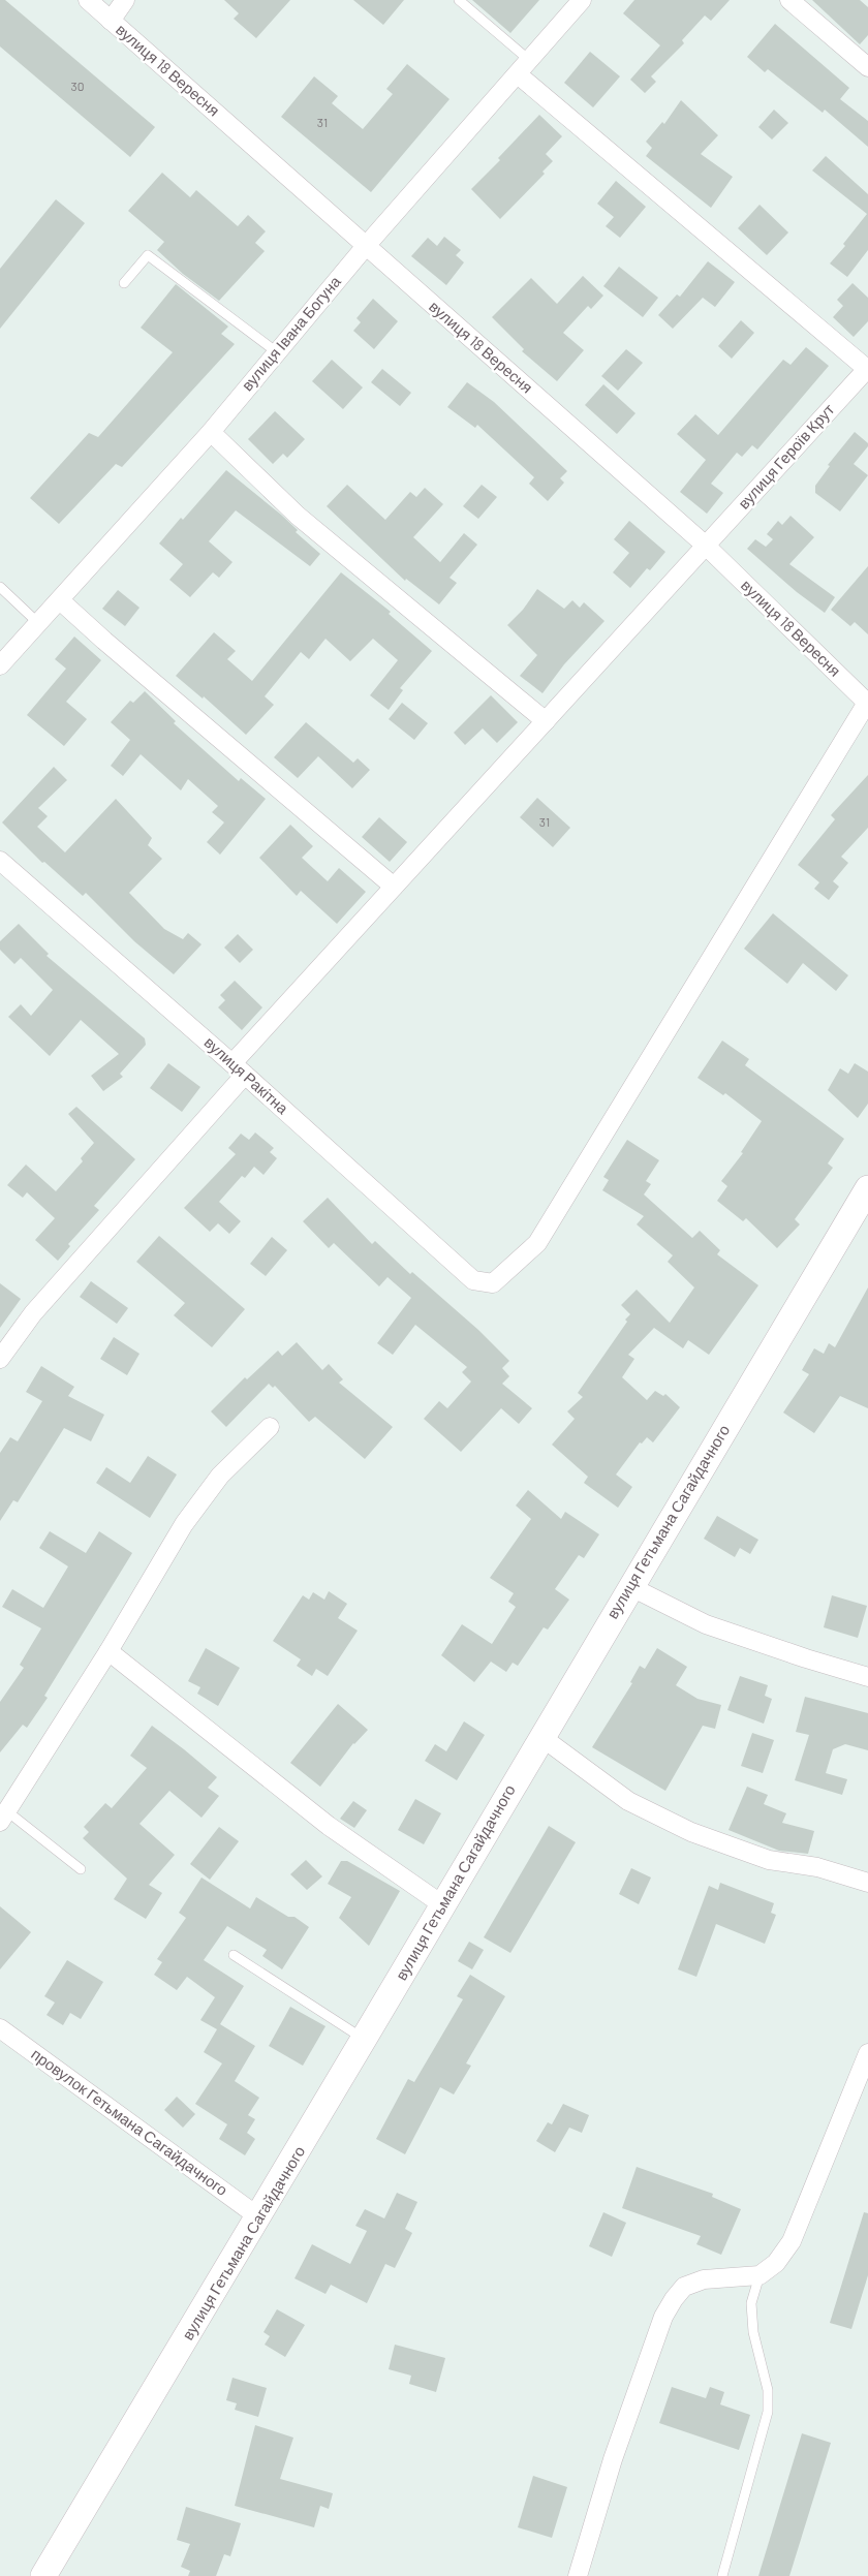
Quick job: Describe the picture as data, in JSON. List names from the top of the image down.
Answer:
{
  "streets": {
    "main road": ["вулиця Гетьмана Сагайдачного"],
    "street": [
      "вулиця 18 Вересня",
      "вулиця Івана Богуна",
      "вулиця Героїв Крут",
      "вулиця Ракітна",
      "провулок Гетьмана Сагайдачного"
    ]
  },
  "crossings": [
    ["вулиця 18 Вересня", "вулиця Івана Богуна"],
    ["вулиця 18 Вересня", "вулиця Героїв Крут"],
    ["вулиця 18 Вересня", "вулиця Ракітна"],
    ["вулиця Героїв Крут", "вулиця Ракітна"],
    ["вулиця Гетьмана Сагайдачного", "провулок Гетьмана Сагайдачного"]
  ],
  "house_numbers": ["30", "31", "31"]
}
